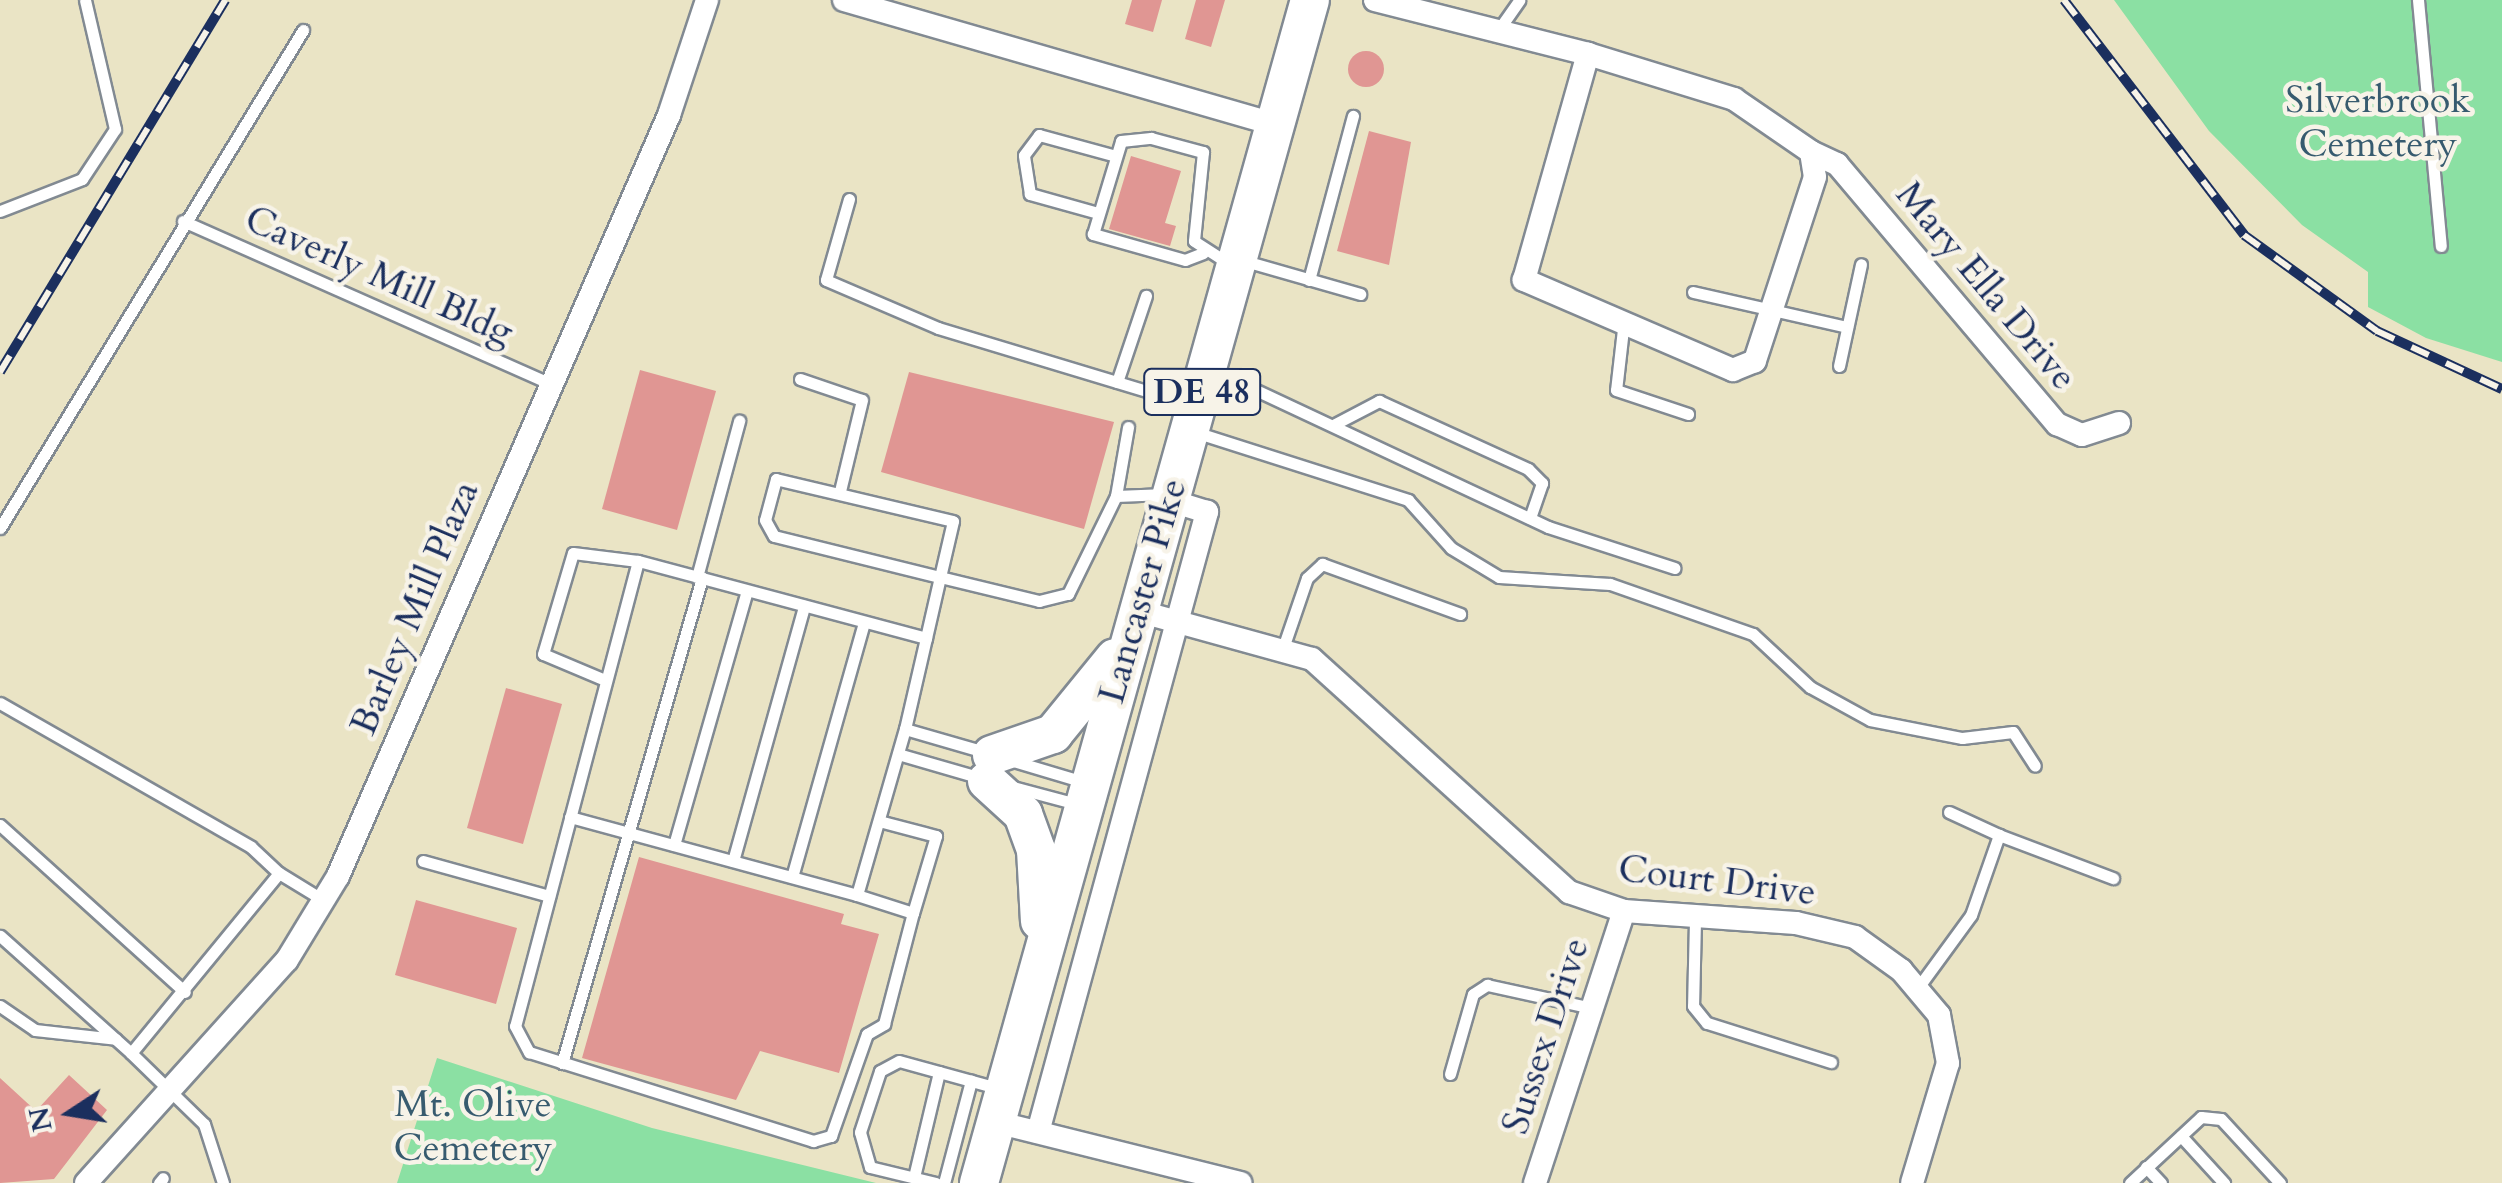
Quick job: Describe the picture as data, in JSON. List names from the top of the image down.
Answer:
{
  "streets": {
    "main road": ["DE 48", "Lancaster Pike"],
    "street": [
      "Mary Ella Drive",
      "Barley Mill Plaza",
      "Court Drive",
      "Sussex Drive"
    ],
    "lane": ["Caverly Mill Bldg"]
  },
  "crossings": [
    ["Caverly Mill Bldg", "Barley Mill Plaza"],
    ["Lancaster Pike", "Court Drive"],
    ["Court Drive", "Sussex Drive"]
  ],
  "parks": ["Silverbrook Cemetery", "Mt. Olive Cemetery"],
  "north": "left"
}
